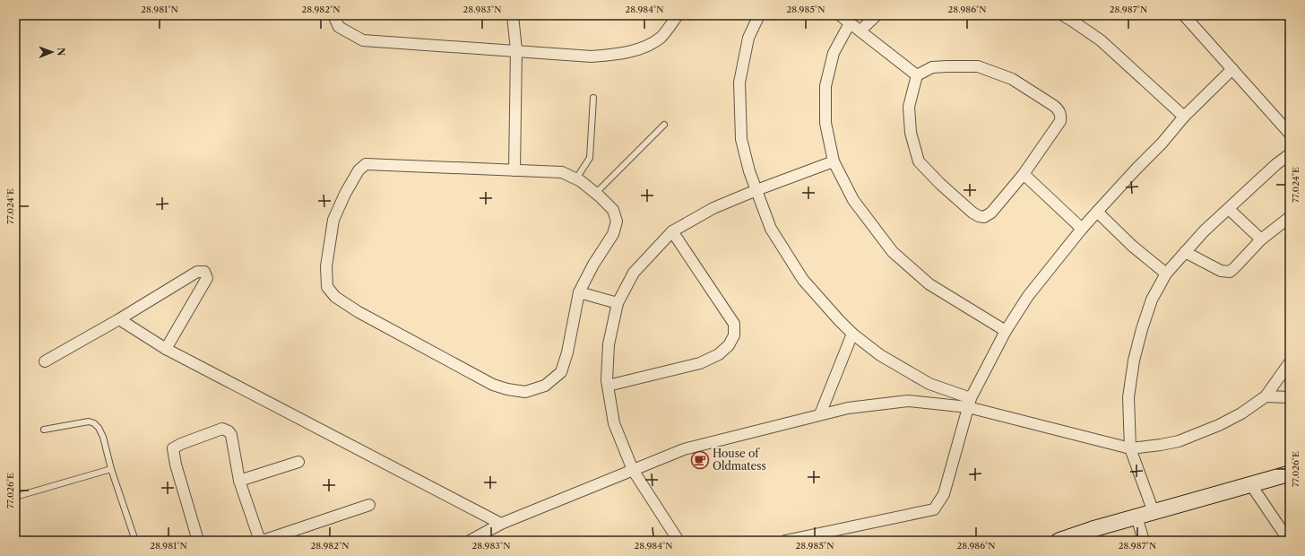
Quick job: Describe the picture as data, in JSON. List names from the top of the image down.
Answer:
{
  "places": {
    "cafe": ["House of Oldmatess"]
  },
  "north": "right",
  "coordinates": [
    "28.981°N",
    "28.982°N",
    "28.983°N",
    "28.984°N",
    "28.985°N",
    "28.986°N",
    "28.987°N",
    "77.024°E",
    "77.026°E"
  ]
}
